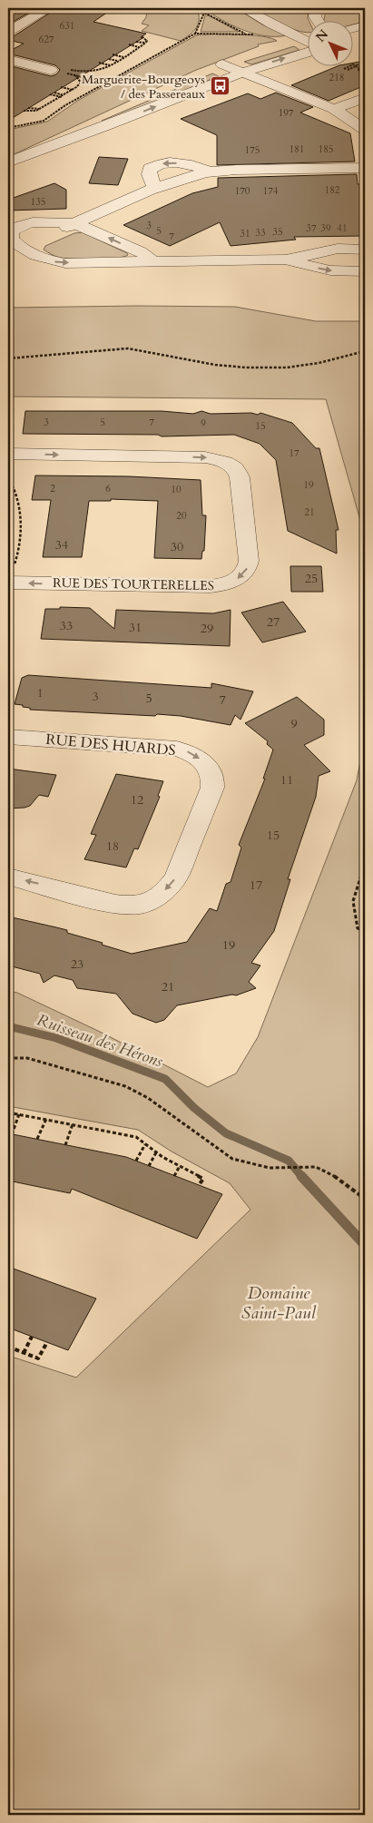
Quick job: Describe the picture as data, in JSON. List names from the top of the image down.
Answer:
{
  "streets": {
    "street": ["RUE DES TOURTERELLES", "RUE DES HUARDS"]
  },
  "water": ["Ruisseau des Hérons"],
  "parks": ["Domaine Saint-Paul"],
  "places": {
    "bus stop": ["Marguerite-Bourgeoys / des Passereaux"]
  },
  "house_numbers": [
    "631",
    "627",
    "218",
    "197",
    "181",
    "185",
    "175",
    "182",
    "170",
    "174",
    "135",
    "3",
    "37",
    "39",
    "41",
    "5",
    "35",
    "33",
    "31",
    "7",
    "3",
    "5",
    "7",
    "9",
    "15",
    "17",
    "19",
    "2",
    "6",
    "10",
    "21",
    "20",
    "34",
    "30",
    "25",
    "27",
    "33",
    "31",
    "29",
    "1",
    "3",
    "5",
    "7",
    "9",
    "11",
    "12",
    "15",
    "18",
    "17",
    "19",
    "23",
    "21"
  ],
  "north": "top left"
}
